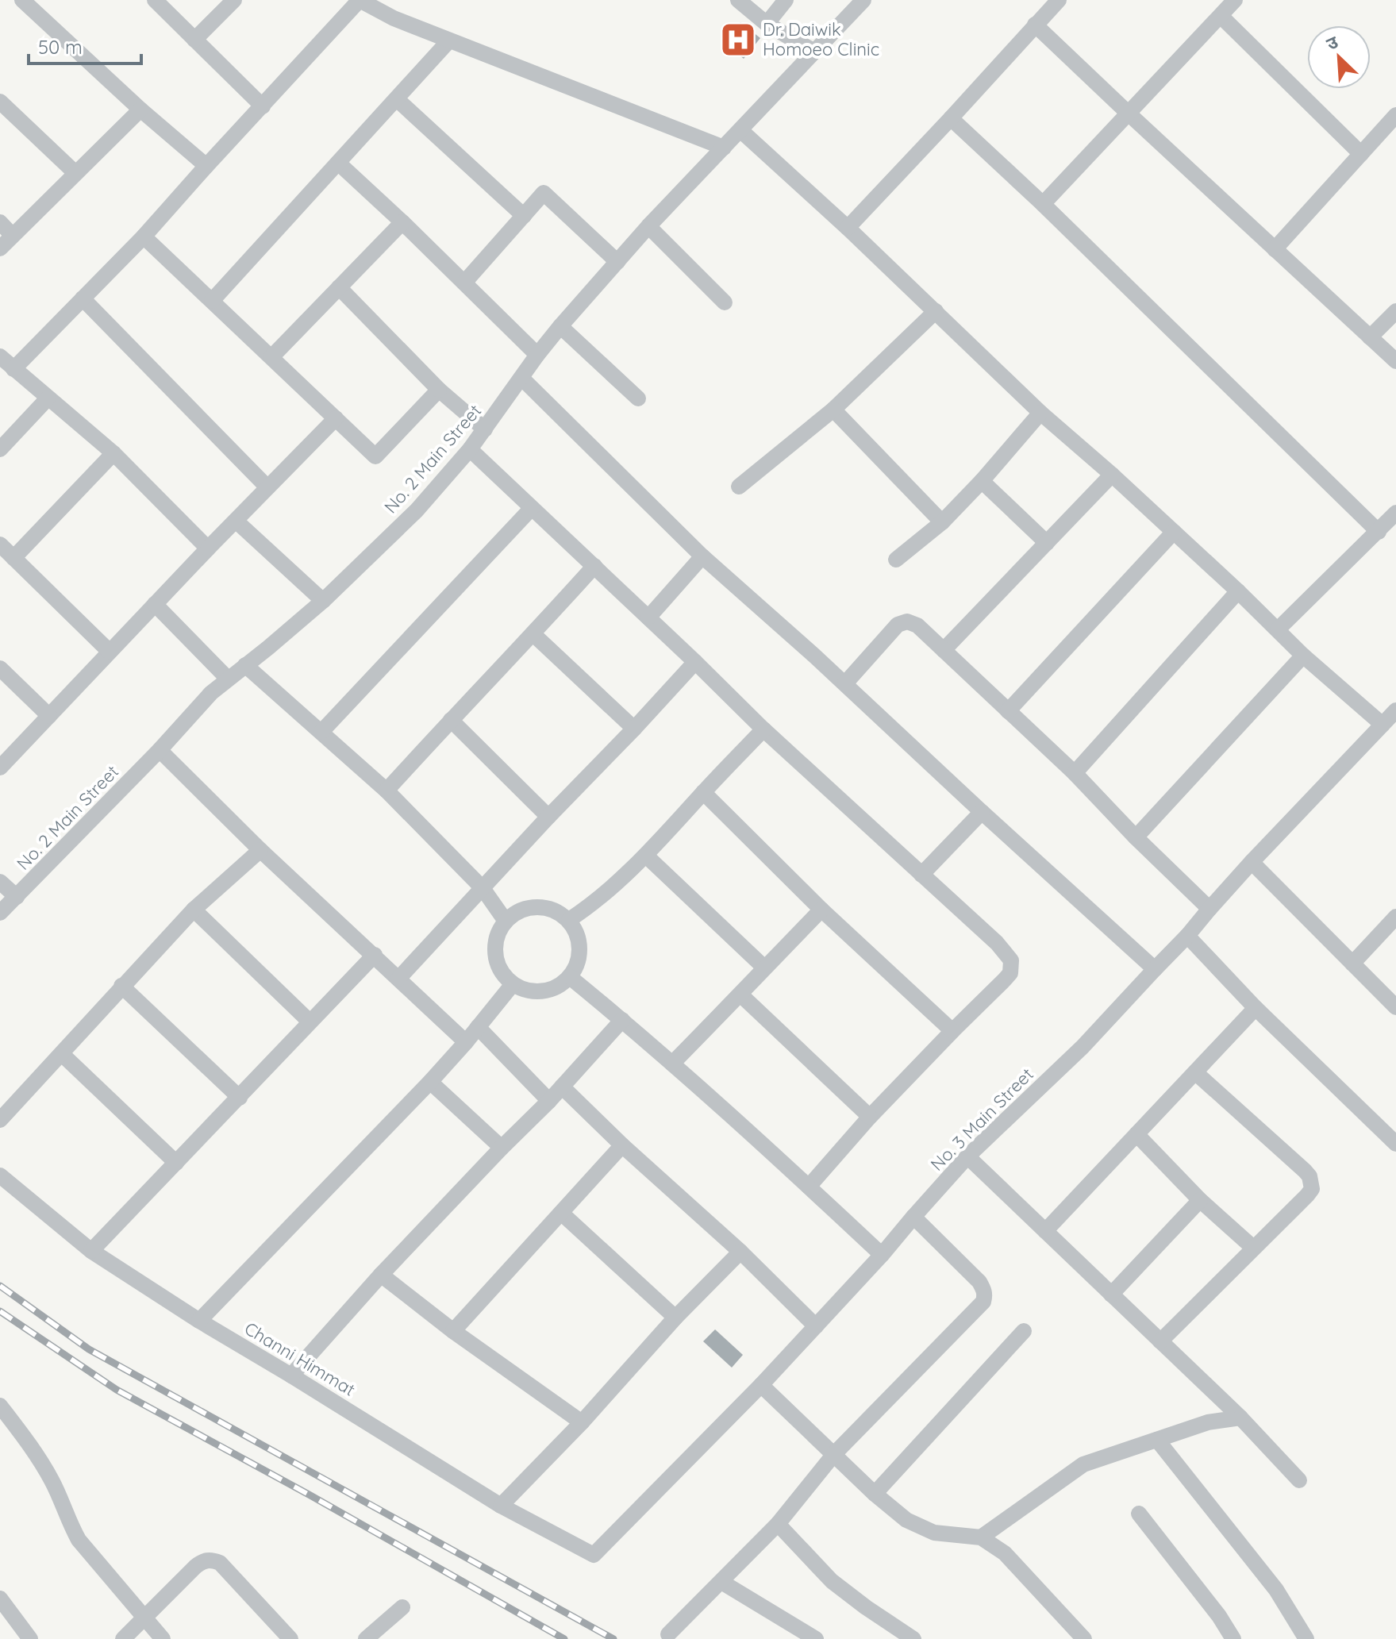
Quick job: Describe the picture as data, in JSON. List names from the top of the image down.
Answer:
{
  "streets": {
    "street": ["No. 2 Main Street", "No. 3 Main Street", "Channi Himmat"]
  },
  "crossings": [
    ["No. 3 Main Street", "Channi Himmat"]
  ],
  "places": {
    "hospital": ["Dr. Daiwik Homoeo Clinic"]
  },
  "scale_bar": "50 m",
  "north": "top left"
}
